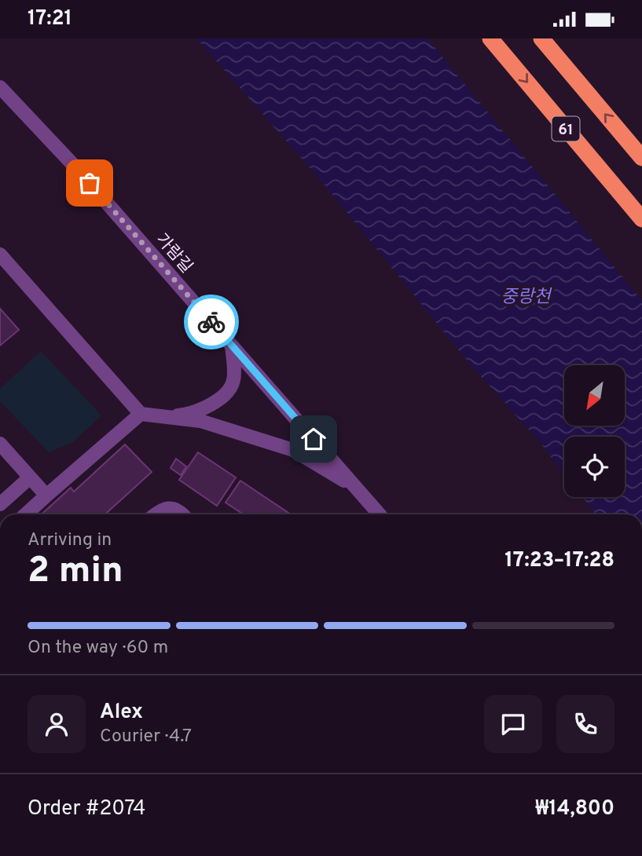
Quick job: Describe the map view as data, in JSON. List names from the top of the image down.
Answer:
{
  "streets": {
    "highway": ["61"],
    "street": ["가람길"]
  },
  "water": ["중랑천"],
  "north": "bottom left",
  "page": {
    "status": "17:21",
    "heading": ["2 min", "Arriving in", "17:23–17:28"],
    "panel": [
      "Alex",
      "Courier · 4.7",
      "Order #2074",
      "₩14,800"
    ],
    "bar": "On the way · 60 m"
  }
}
